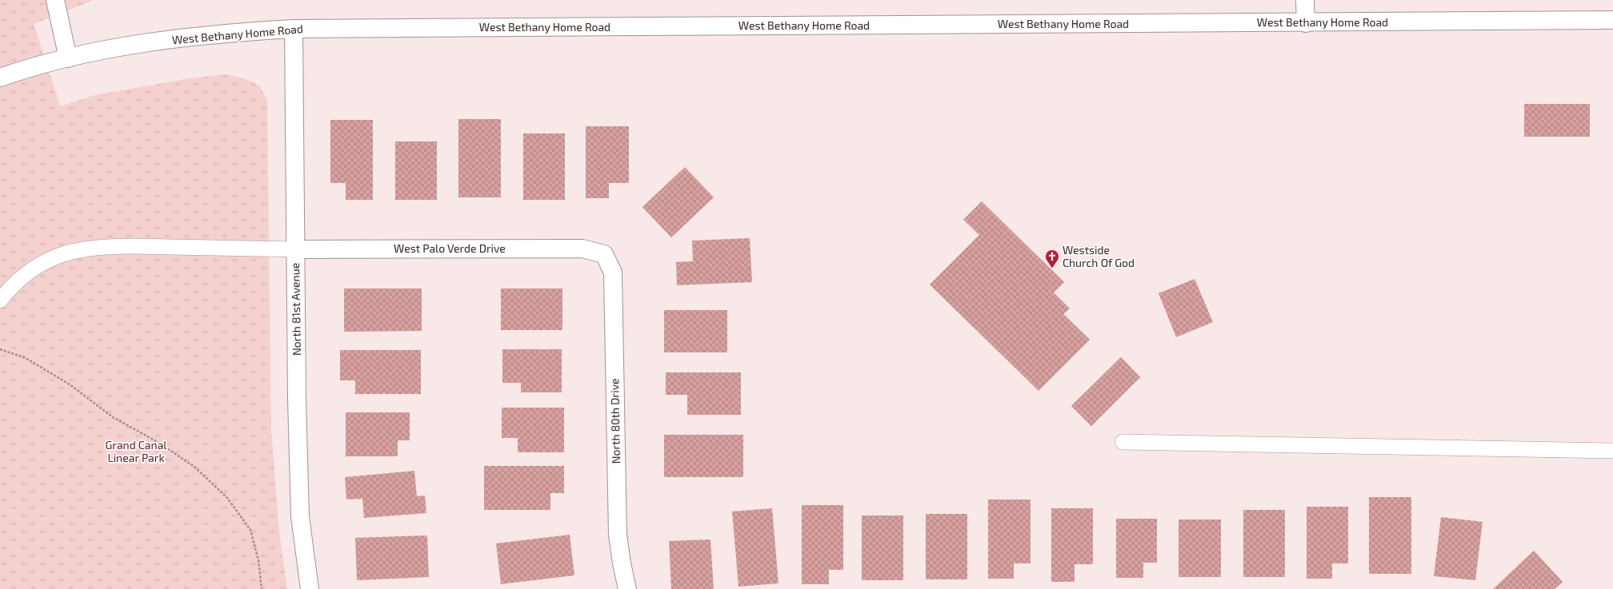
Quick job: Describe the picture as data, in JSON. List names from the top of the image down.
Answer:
{
  "streets": {
    "main road": [
      "West Bethany Home Road",
      "West Palo Verde Drive",
      "North 81st Avenue",
      "North 80th Drive"
    ]
  },
  "crossings": [
    ["West Bethany Home Road", "North 81st Avenue"],
    ["West Palo Verde Drive", "North 81st Avenue"],
    ["West Palo Verde Drive", "North 80th Drive"]
  ],
  "parks": ["Grand Canal Linear Park"],
  "places": {
    "church": ["Westside Church Of God"]
  }
}
